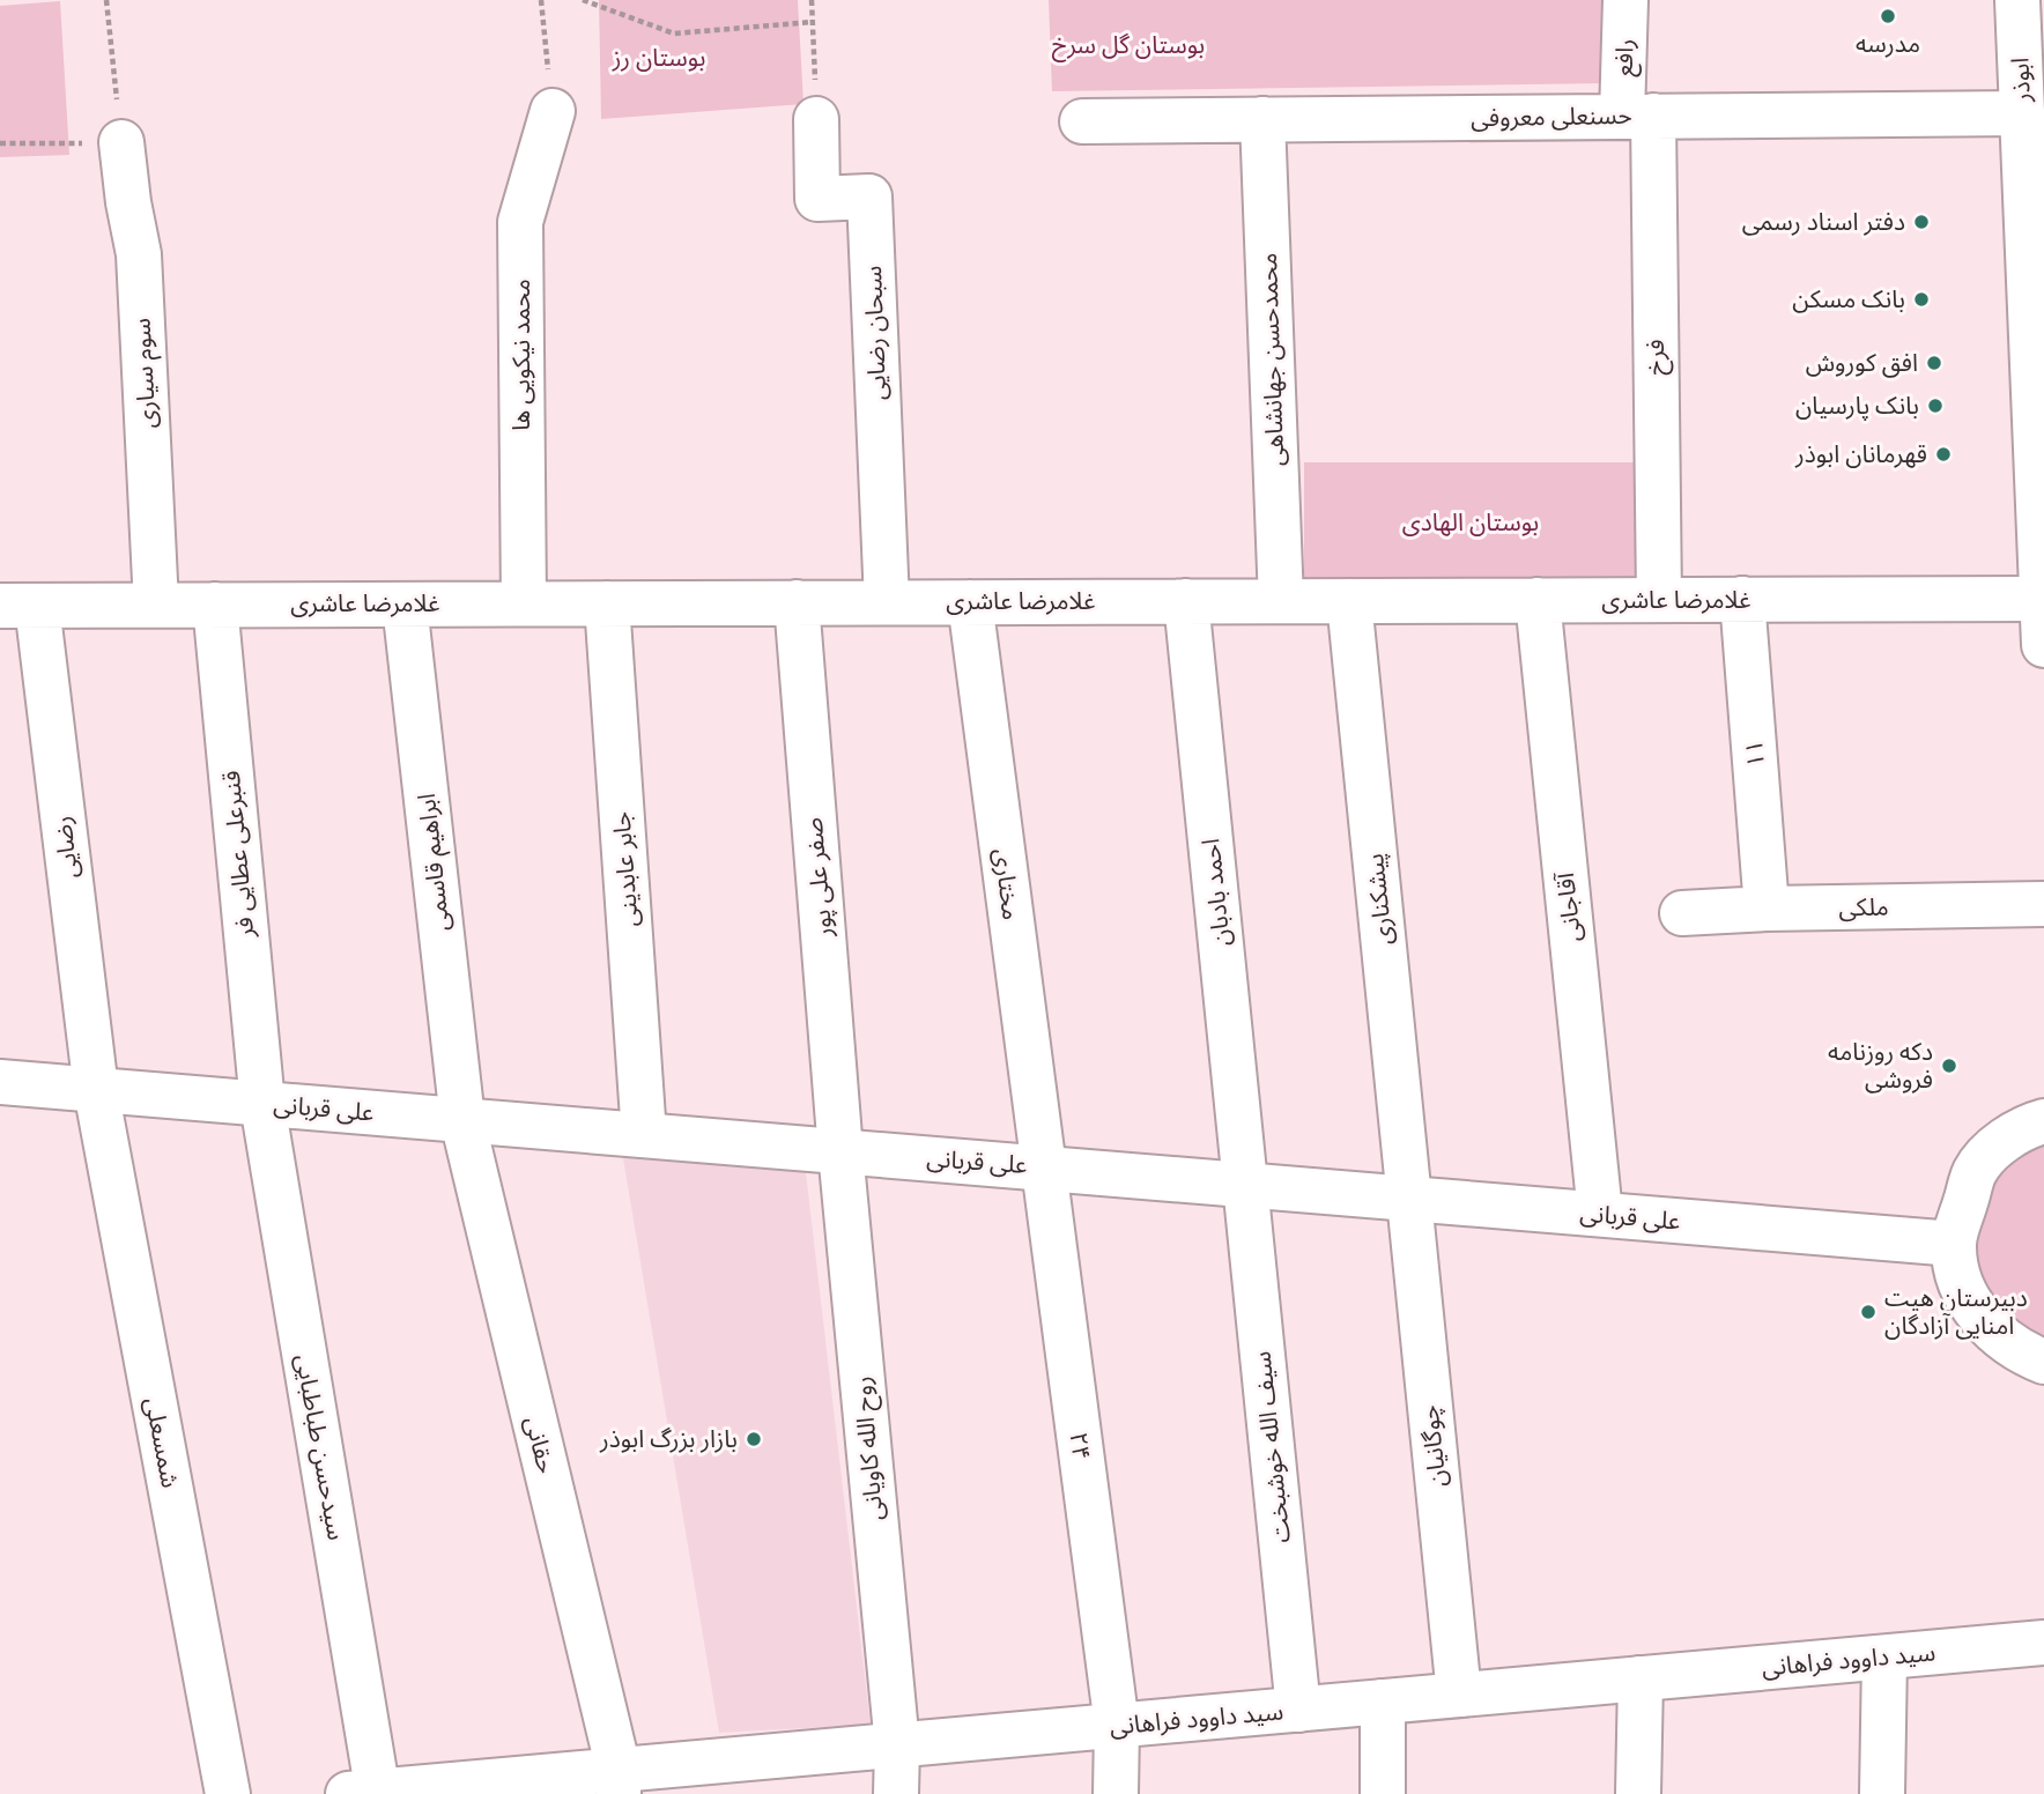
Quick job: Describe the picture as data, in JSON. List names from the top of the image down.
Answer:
{
  "streets": {
    "street": [
      "رافع",
      "ابوذر",
      "حسنعلی معروفی",
      "سبحان رضایی",
      "محمد نیکویی ها",
      "فرخ",
      "محمدحسن جهانشاهی",
      "سوم سیاری",
      "غلامرضا عاشری",
      "۱۱",
      "رضایی",
      "قنبرعلی عطایی فر",
      "ابراهیم قاسمی",
      "جابر عابدینی",
      "صفر علی پور",
      "مختاری",
      "احمد بادبان",
      "پیشکناری",
      "آقاجانی",
      "ملکی",
      "علی قربانی",
      "شمسعلی",
      "حقانی",
      "۲۴",
      "چوگانیان",
      "سیدحسن طباطبایی",
      "سیف الله خوشبخت",
      "روح الله کاویانی",
      "سید داوود فراهانی"
    ]
  },
  "crossings": [
    ["رافع", "حسنعلی معروفی"],
    ["رافع", "فرخ"],
    ["ابوذر", "حسنعلی معروفی"],
    ["ابوذر", "غلامرضا عاشری"],
    ["حسنعلی معروفی", "فرخ"],
    ["حسنعلی معروفی", "محمدحسن جهانشاهی"],
    ["سبحان رضایی", "غلامرضا عاشری"],
    ["محمد نیکویی ها", "غلامرضا عاشری"],
    ["فرخ", "غلامرضا عاشری"],
    ["محمدحسن جهانشاهی", "غلامرضا عاشری"],
    ["سوم سیاری", "غلامرضا عاشری"],
    ["غلامرضا عاشری", "۱۱"],
    ["غلامرضا عاشری", "رضایی"],
    ["غلامرضا عاشری", "قنبرعلی عطایی فر"],
    ["غلامرضا عاشری", "ابراهیم قاسمی"],
    ["غلامرضا عاشری", "جابر عابدینی"],
    ["غلامرضا عاشری", "صفر علی پور"],
    ["غلامرضا عاشری", "مختاری"],
    ["غلامرضا عاشری", "احمد بادبان"],
    ["غلامرضا عاشری", "پیشکناری"],
    ["غلامرضا عاشری", "آقاجانی"],
    ["۱۱", "ملکی"],
    ["رضایی", "علی قربانی"],
    ["رضایی", "شمسعلی"],
    ["قنبرعلی عطایی فر", "علی قربانی"],
    ["قنبرعلی عطایی فر", "سیدحسن طباطبایی"],
    ["ابراهیم قاسمی", "علی قربانی"],
    ["ابراهیم قاسمی", "حقانی"],
    ["جابر عابدینی", "علی قربانی"],
    ["صفر علی پور", "علی قربانی"],
    ["صفر علی پور", "روح الله کاویانی"],
    ["مختاری", "علی قربانی"],
    ["مختاری", "۲۴"],
    ["احمد بادبان", "علی قربانی"],
    ["احمد بادبان", "سیف الله خوشبخت"],
    ["پیشکناری", "علی قربانی"],
    ["پیشکناری", "چوگانیان"],
    ["آقاجانی", "علی قربانی"],
    ["علی قربانی", "شمسعلی"],
    ["علی قربانی", "حقانی"],
    ["علی قربانی", "۲۴"],
    ["علی قربانی", "چوگانیان"],
    ["علی قربانی", "سیدحسن طباطبایی"],
    ["علی قربانی", "سیف الله خوشبخت"],
    ["علی قربانی", "روح الله کاویانی"],
    ["حقانی", "سید داوود فراهانی"],
    ["۲۴", "سید داوود فراهانی"],
    ["چوگانیان", "سید داوود فراهانی"],
    ["سیدحسن طباطبایی", "سید داوود فراهانی"],
    ["سیف الله خوشبخت", "سید داوود فراهانی"],
    ["روح الله کاویانی", "سید داوود فراهانی"]
  ],
  "parks": ["بوستان گل سرخ", "بوستان رز", "بوستان الهادی"],
  "places": [
    "مدرسه",
    "دفتر اسناد رسمی",
    "بانک مسکن",
    "افق کوروش",
    "بانک پارسیان",
    "قهرمانان ابوذر",
    "دکه روزنامه فروشی",
    "دبیرستان هیت امنایی آزادگان",
    "بازار بزرگ ابوذر"
  ]
}
